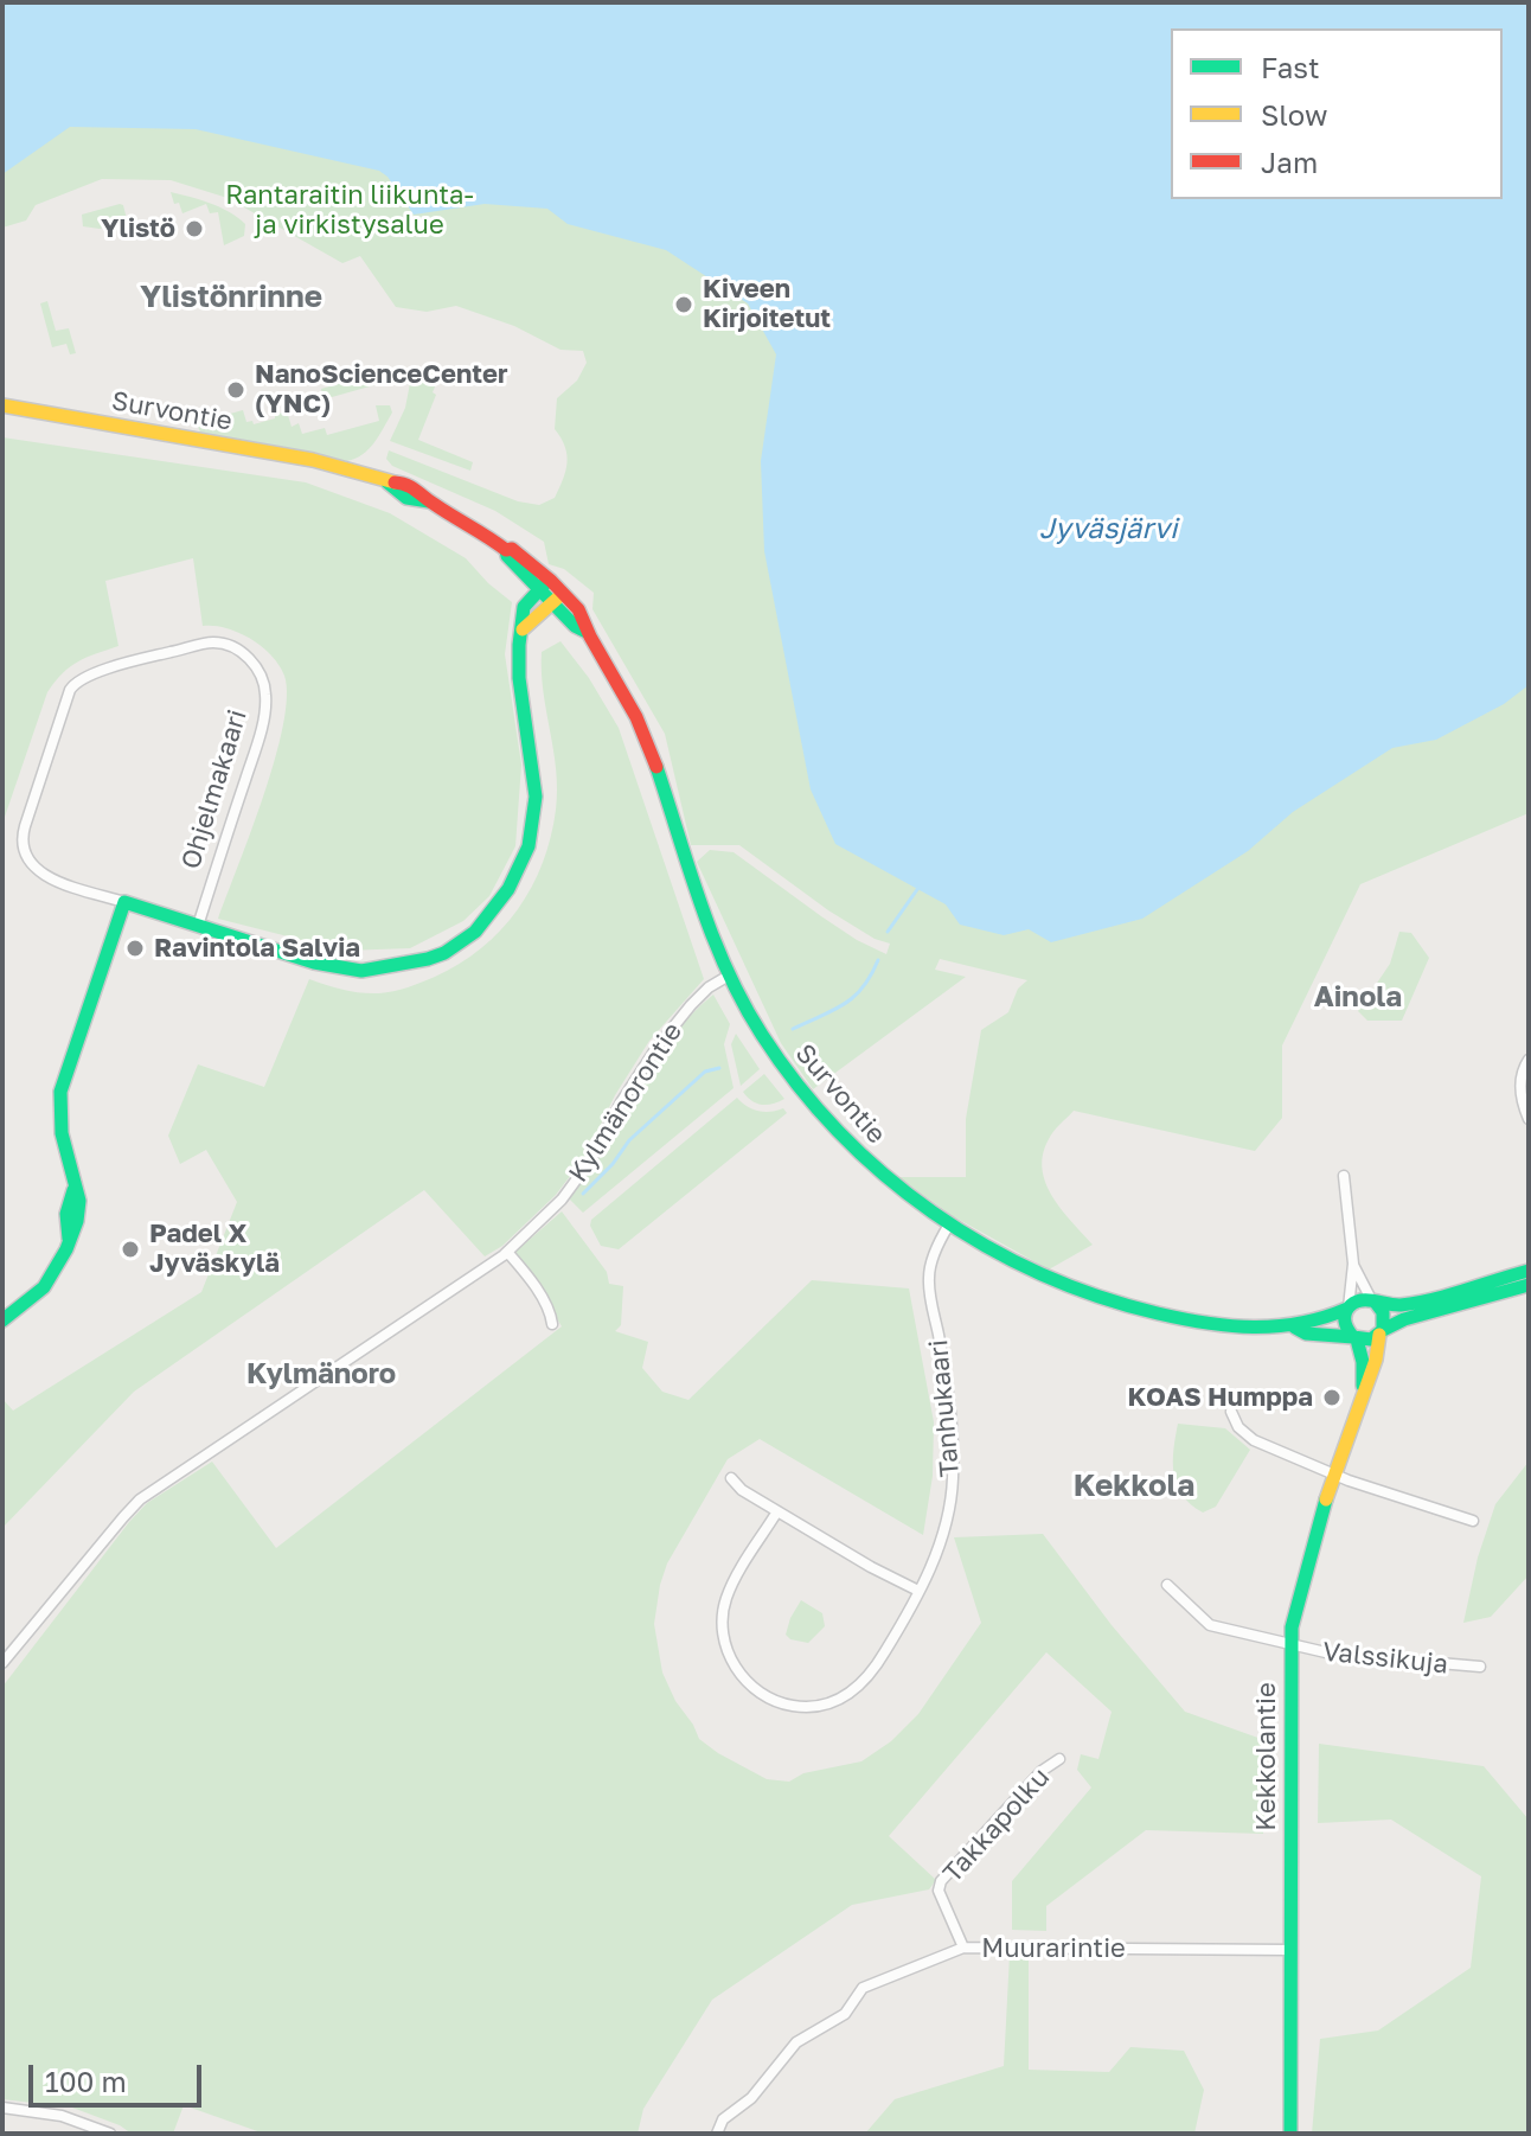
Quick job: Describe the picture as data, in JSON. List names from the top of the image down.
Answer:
{
  "streets": {
    "main road": ["Survontie", "Ohjelmakaari", "Kekkolantie"],
    "street": [
      "Kylmänorontie",
      "Tanhukaari",
      "Valssikuja",
      "Takkapolku",
      "Muurarintie"
    ]
  },
  "crossings": [
    ["Survontie", "Ohjelmakaari"],
    ["Survontie", "Kylmänorontie"],
    ["Survontie", "Tanhukaari"],
    ["Survontie", "Kekkolantie"],
    ["Valssikuja", "Kekkolantie"],
    ["Kekkolantie", "Muurarintie"],
    ["Takkapolku", "Muurarintie"]
  ],
  "districts": [
    "Ylistönrinne",
    "Ainola",
    "Kylmänoro",
    "Kekkola"
  ],
  "water": ["Jyväsjärvi"],
  "parks": ["Rantaraitin liikunta- ja virkistysalue"],
  "places": [
    "Ylistö",
    "Kiveen Kirjoitetut",
    "NanoScienceCenter (YNC)",
    "Ravintola Salvia",
    "Padel X Jyväskylä",
    "KOAS Humppa"
  ],
  "legend": ["Fast", "Slow", "Jam"],
  "scale_bar": "100 m"
}
